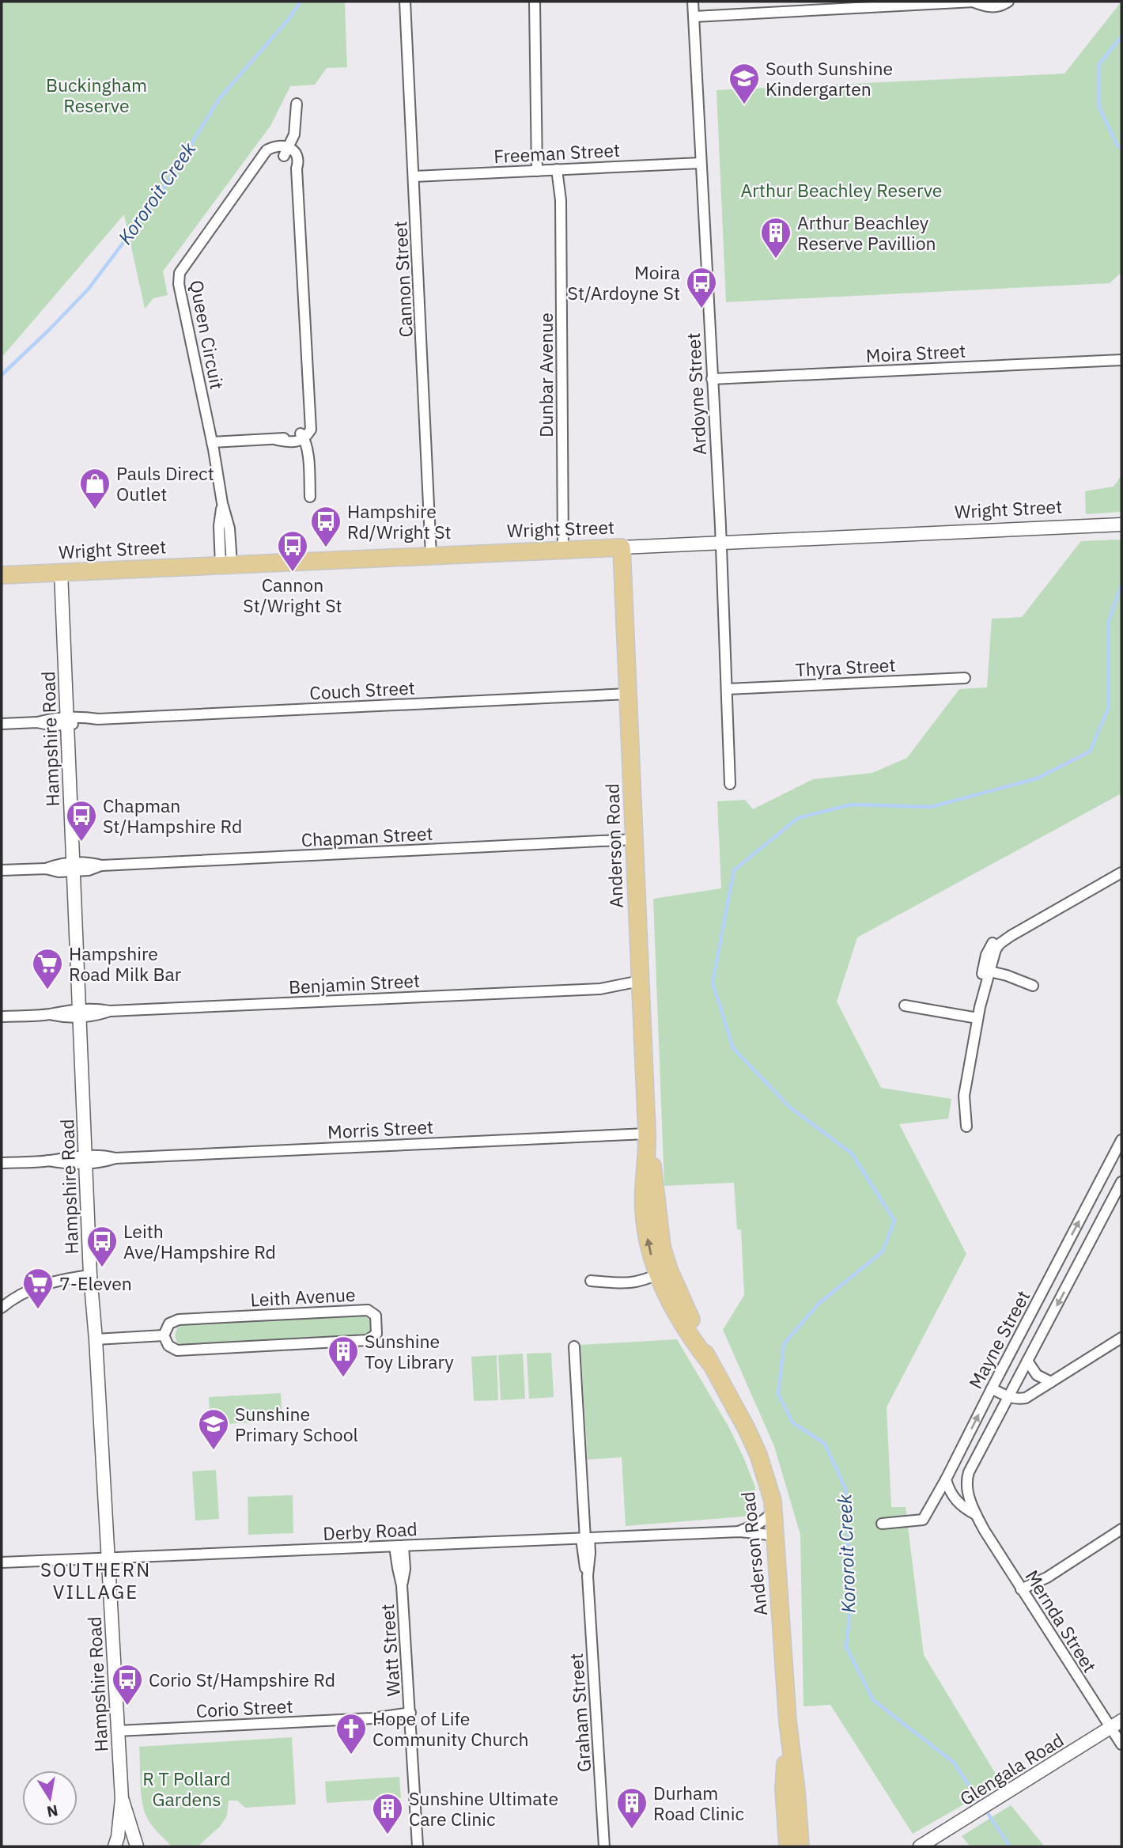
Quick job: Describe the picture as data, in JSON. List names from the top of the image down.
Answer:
{
  "streets": {
    "main road": ["Wright Street", "Anderson Road"],
    "street": [
      "Freeman Street",
      "Cannon Street",
      "Queen Circuit",
      "Moira Street",
      "Dunbar Avenue",
      "Ardoyne Street",
      "Thyra Street",
      "Couch Street",
      "Hampshire Road",
      "Chapman Street",
      "Benjamin Street",
      "Morris Street",
      "Leith Avenue",
      "Mayne Street",
      "Derby Road",
      "Mernda Street",
      "Watt Street",
      "Corio Street",
      "Graham Street",
      "Glengala Road"
    ]
  },
  "crossings": [
    ["Freeman Street", "Cannon Street"],
    ["Freeman Street", "Dunbar Avenue"],
    ["Freeman Street", "Ardoyne Street"],
    ["Cannon Street", "Wright Street"],
    ["Queen Circuit", "Wright Street"],
    ["Moira Street", "Ardoyne Street"],
    ["Dunbar Avenue", "Wright Street"],
    ["Ardoyne Street", "Wright Street"],
    ["Ardoyne Street", "Thyra Street"],
    ["Wright Street", "Hampshire Road"],
    ["Wright Street", "Anderson Road"],
    ["Couch Street", "Hampshire Road"],
    ["Couch Street", "Anderson Road"],
    ["Hampshire Road", "Chapman Street"],
    ["Hampshire Road", "Benjamin Street"],
    ["Hampshire Road", "Morris Street"],
    ["Hampshire Road", "Derby Road"],
    ["Hampshire Road", "Corio Street"],
    ["Chapman Street", "Anderson Road"],
    ["Anderson Road", "Benjamin Street"],
    ["Anderson Road", "Morris Street"],
    ["Anderson Road", "Derby Road"],
    ["Mayne Street", "Mernda Street"],
    ["Derby Road", "Watt Street"],
    ["Derby Road", "Graham Street"],
    ["Mernda Street", "Glengala Road"],
    ["Watt Street", "Corio Street"]
  ],
  "districts": ["SOUTHERN VILLAGE"],
  "water": ["Kororoit Creek"],
  "parks": ["Buckingham Reserve", "Arthur Beachley Reserve", "R T Pollard Gardens"],
  "places": {
    "school or university": ["South Sunshine Kindergarten", "Sunshine Primary School"],
    "building": [
      "Arthur Beachley Reserve Pavillion",
      "Sunshine Toy Library",
      "Durham Road Clinic",
      "Sunshine Ultimate Care Clinic"
    ],
    "bus stop": [
      "Moira St/Ardoyne St",
      "Hampshire Rd/Wright St",
      "Cannon St/Wright St",
      "Chapman St/Hampshire Rd",
      "Leith Ave/Hampshire Rd",
      "Corio St/Hampshire Rd"
    ],
    "shop": ["Pauls Direct Outlet"],
    "supermarket": ["Hampshire Road Milk Bar", "7-Eleven"],
    "church": ["Hope of Life Community Church"]
  },
  "north": "bottom"
}
